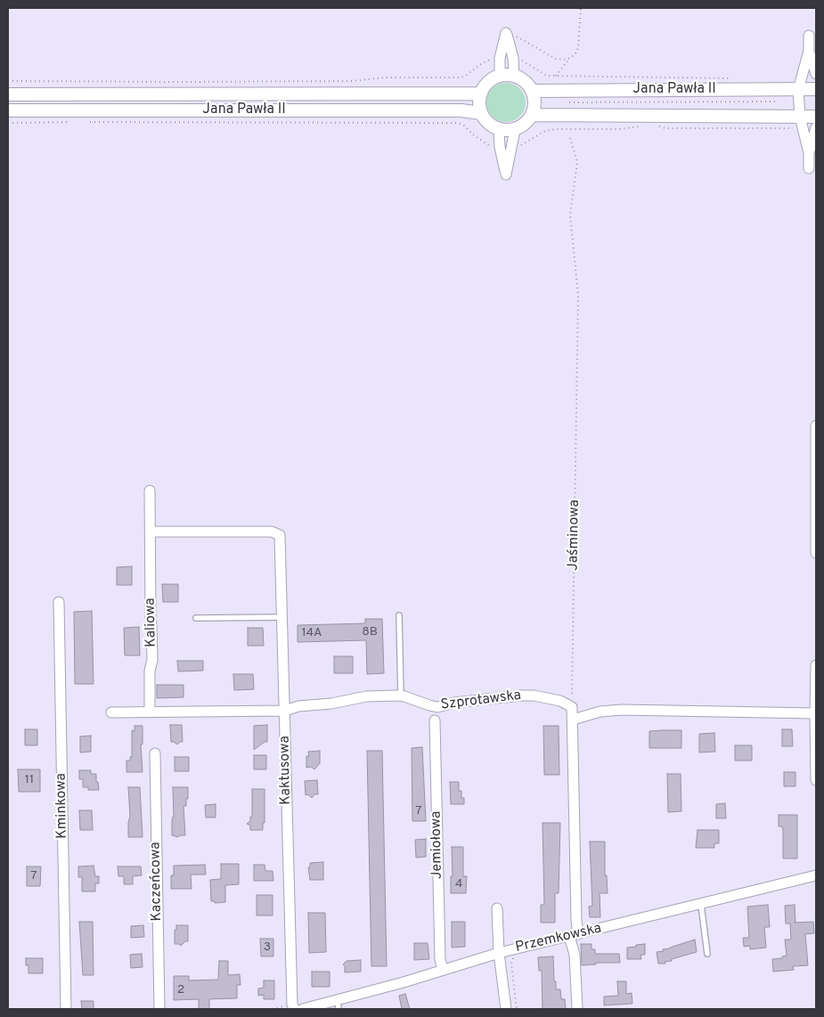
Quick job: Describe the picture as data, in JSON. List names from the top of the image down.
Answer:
{
  "streets": {
    "street": [
      "Jana Pawła II",
      "Kaliowa",
      "Szprotawska",
      "Kaktusowa",
      "Kminkowa",
      "Jemiołowa",
      "Kaczeńcowa",
      "Przemkowska"
    ],
    "path": ["Jaśminowa"]
  },
  "crossings": [
    ["Jaśminowa", "Szprotawska"],
    ["Kaliowa", "Szprotawska"],
    ["Kaliowa", "Kaktusowa"],
    ["Szprotawska", "Kaktusowa"],
    ["Jemiołowa", "Przemkowska"]
  ],
  "house_numbers": [
    "8B",
    "14A",
    "11",
    "7",
    "7",
    "4",
    "3",
    "2"
  ]
}
